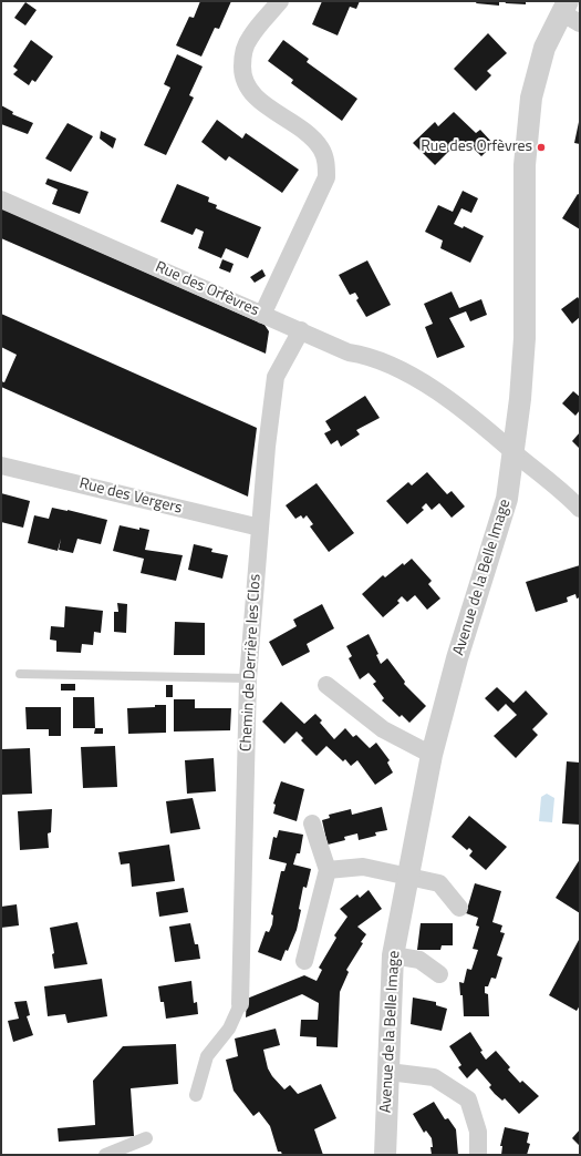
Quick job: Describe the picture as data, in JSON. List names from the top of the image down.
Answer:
{
  "streets": {
    "street": [
      "Rue des Orfèvres",
      "Rue des Vergers",
      "Avenue de la Belle Image",
      "Chemin de Derrière les Clos"
    ]
  },
  "crossings": [
    ["Rue des Orfèvres", "Avenue de la Belle Image"],
    ["Rue des Orfèvres", "Chemin de Derrière les Clos"],
    ["Rue des Vergers", "Chemin de Derrière les Clos"]
  ],
  "places": ["Rue des Orfèvres"]
}
